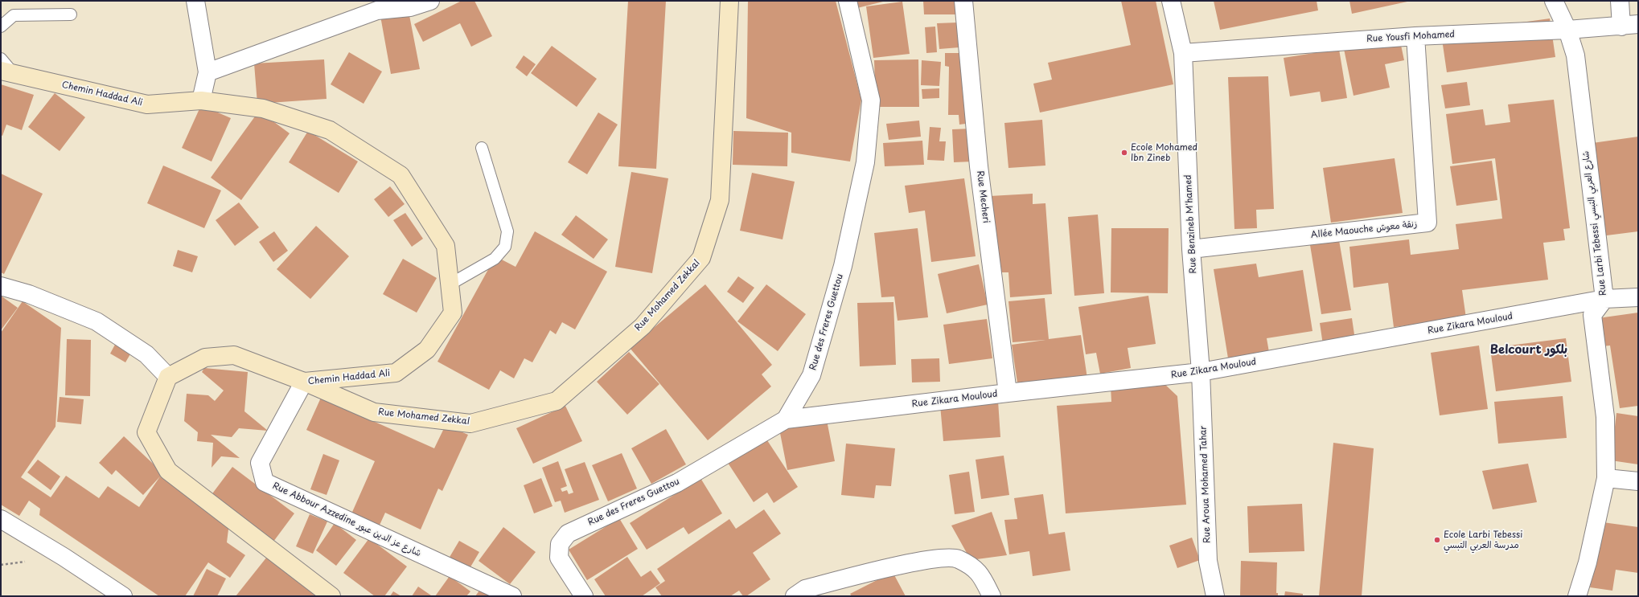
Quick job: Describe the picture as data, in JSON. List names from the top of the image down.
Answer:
{
  "streets": {
    "street": [
      "Rue Yousfi Mohamed",
      "Chemin Haddad Ali",
      "Rue Mecheri",
      "Rue Larbi Tebessi شارع العربي التبسي",
      "Rue Benzineb M'hamed",
      "Allée Maouche زنقة معوش",
      "Rue Mohamed Zekkal",
      "Rue des Freres Guettou",
      "Rue Zikara Mouloud",
      "Rue Aroua Mohamed Tahar",
      "Rue Abbour Azzedine شارع عز الدين عبور"
    ]
  },
  "crossings": [
    ["Rue Yousfi Mohamed", "Rue Larbi Tebessi شارع العربي التبسي"],
    ["Rue Yousfi Mohamed", "Rue Benzineb M'hamed"],
    ["Rue Yousfi Mohamed", "Allée Maouche زنقة معوش"],
    ["Chemin Haddad Ali", "Rue Mohamed Zekkal"],
    ["Chemin Haddad Ali", "Rue Abbour Azzedine شارع عز الدين عبور"],
    ["Rue Mecheri", "Rue Zikara Mouloud"],
    ["Rue Larbi Tebessi شارع العربي التبسي", "Rue Zikara Mouloud"],
    ["Rue Benzineb M'hamed", "Allée Maouche زنقة معوش"],
    ["Rue Benzineb M'hamed", "Rue Zikara Mouloud"],
    ["Rue Benzineb M'hamed", "Rue Aroua Mohamed Tahar"],
    ["Rue Mohamed Zekkal", "Rue Abbour Azzedine شارع عز الدين عبور"],
    ["Rue des Freres Guettou", "Rue Zikara Mouloud"],
    ["Rue Zikara Mouloud", "Rue Aroua Mohamed Tahar"]
  ],
  "districts": ["Belcourt بلكور"],
  "places": ["Ecole Mohamed Ibn Zineb", "Ecole Larbi Tebessi مدرسة العربي التبسي"]
}
